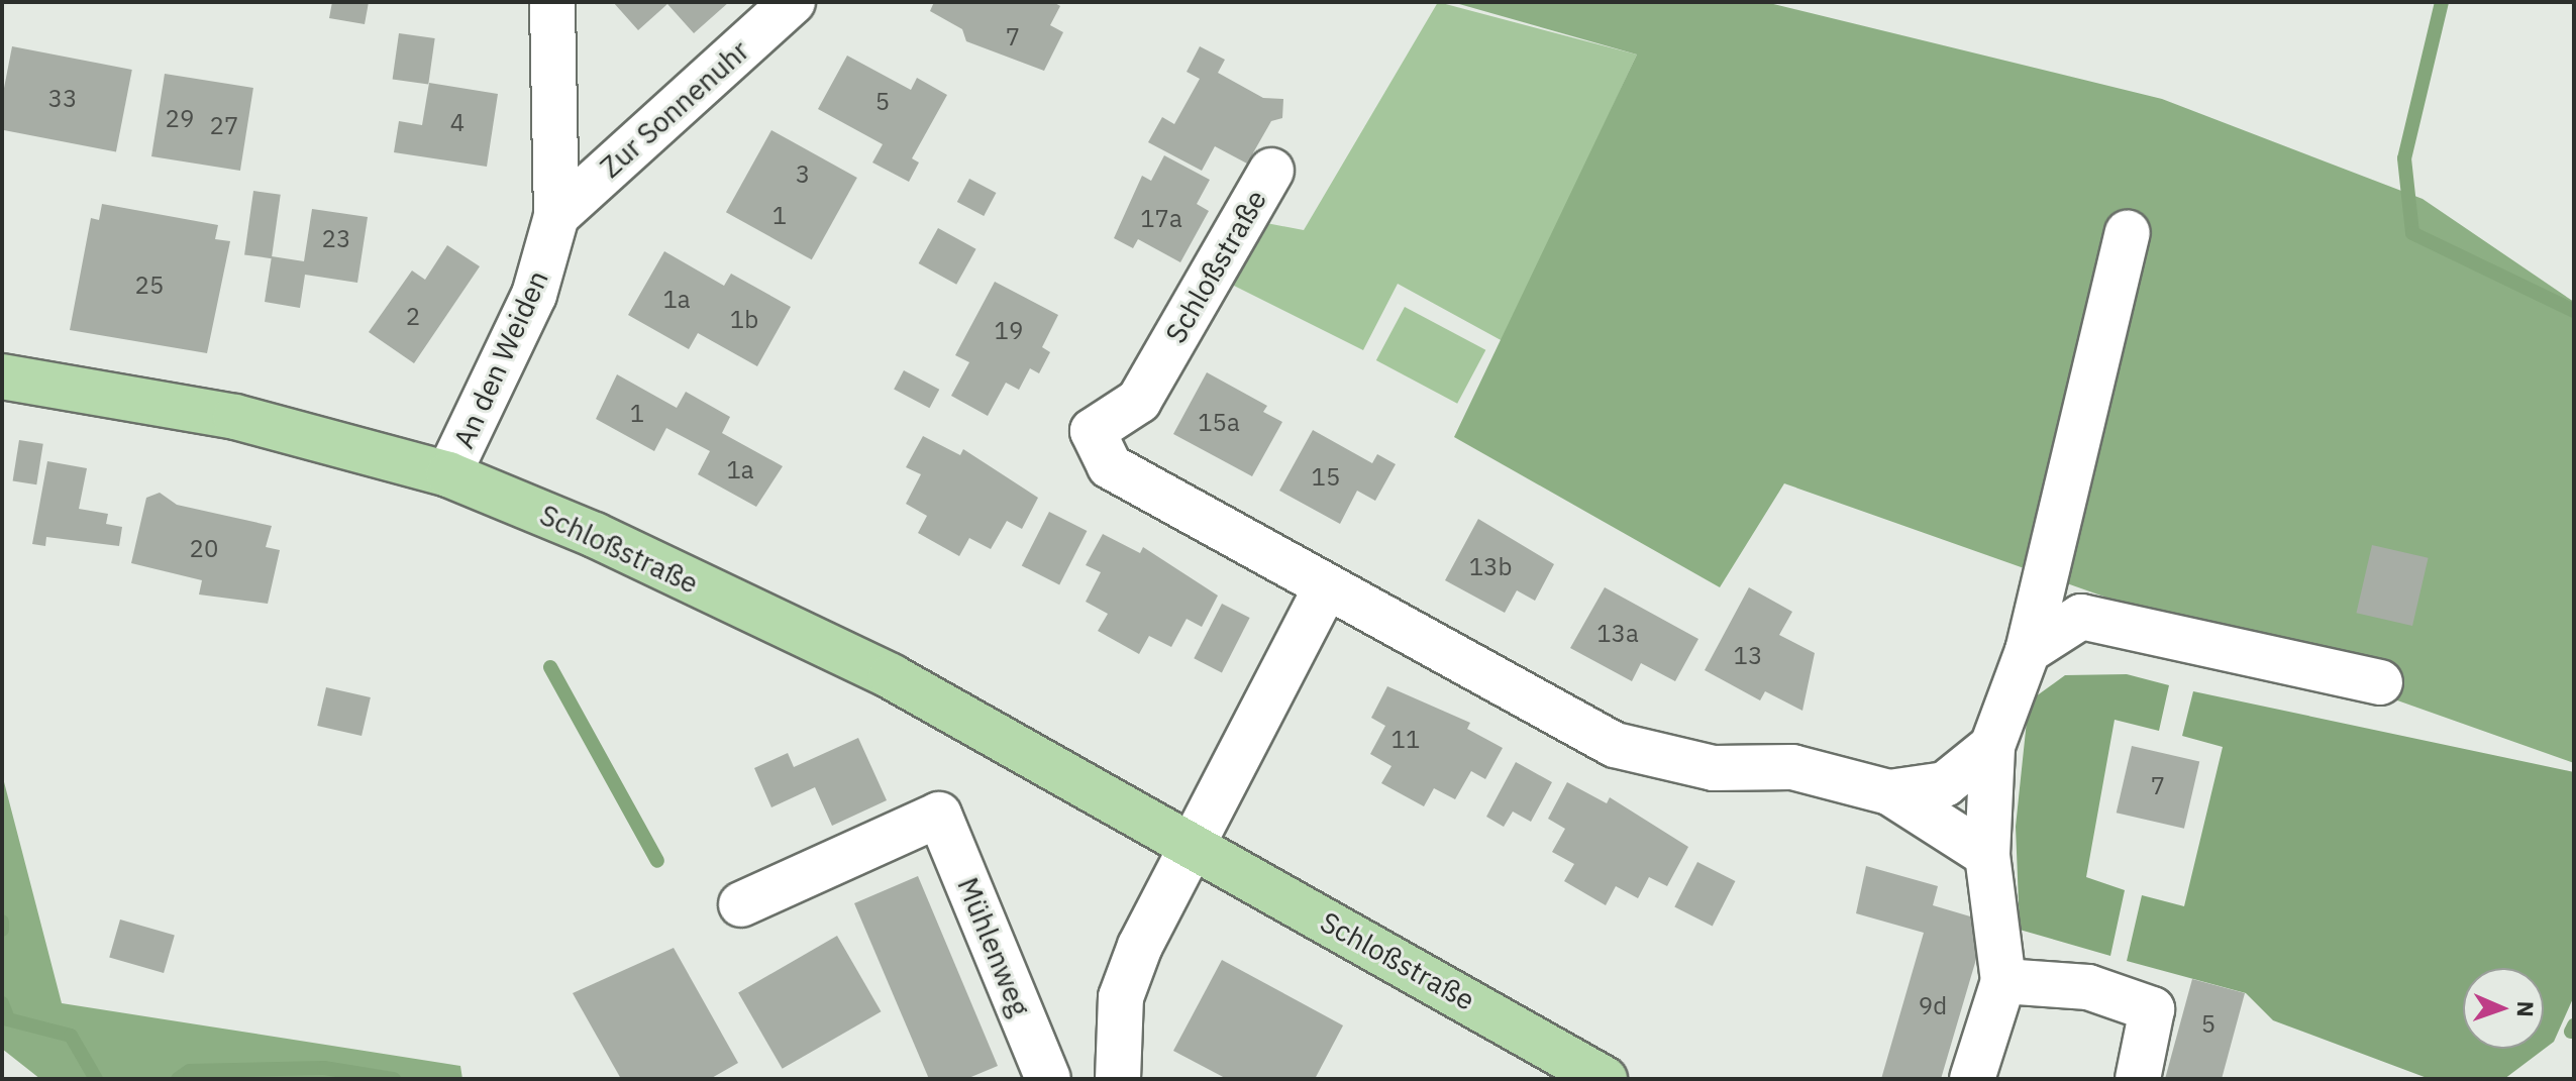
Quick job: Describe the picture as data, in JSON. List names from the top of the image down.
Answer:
{
  "streets": {
    "main road": ["Schloßstraße"],
    "street": ["Zur Sonnenuhr", "An den Weiden", "Mühlenweg"]
  },
  "crossings": [
    ["Zur Sonnenuhr", "An den Weiden"],
    ["Schloßstraße", "An den Weiden"]
  ],
  "house_numbers": [
    "7",
    "33",
    "5",
    "29",
    "4",
    "27",
    "3",
    "1",
    "17a",
    "23",
    "25",
    "1a",
    "2",
    "1b",
    "19",
    "1",
    "15a",
    "1a",
    "15",
    "20",
    "13b",
    "13a",
    "13",
    "11",
    "7",
    "9d",
    "5"
  ],
  "north": "right"
}
